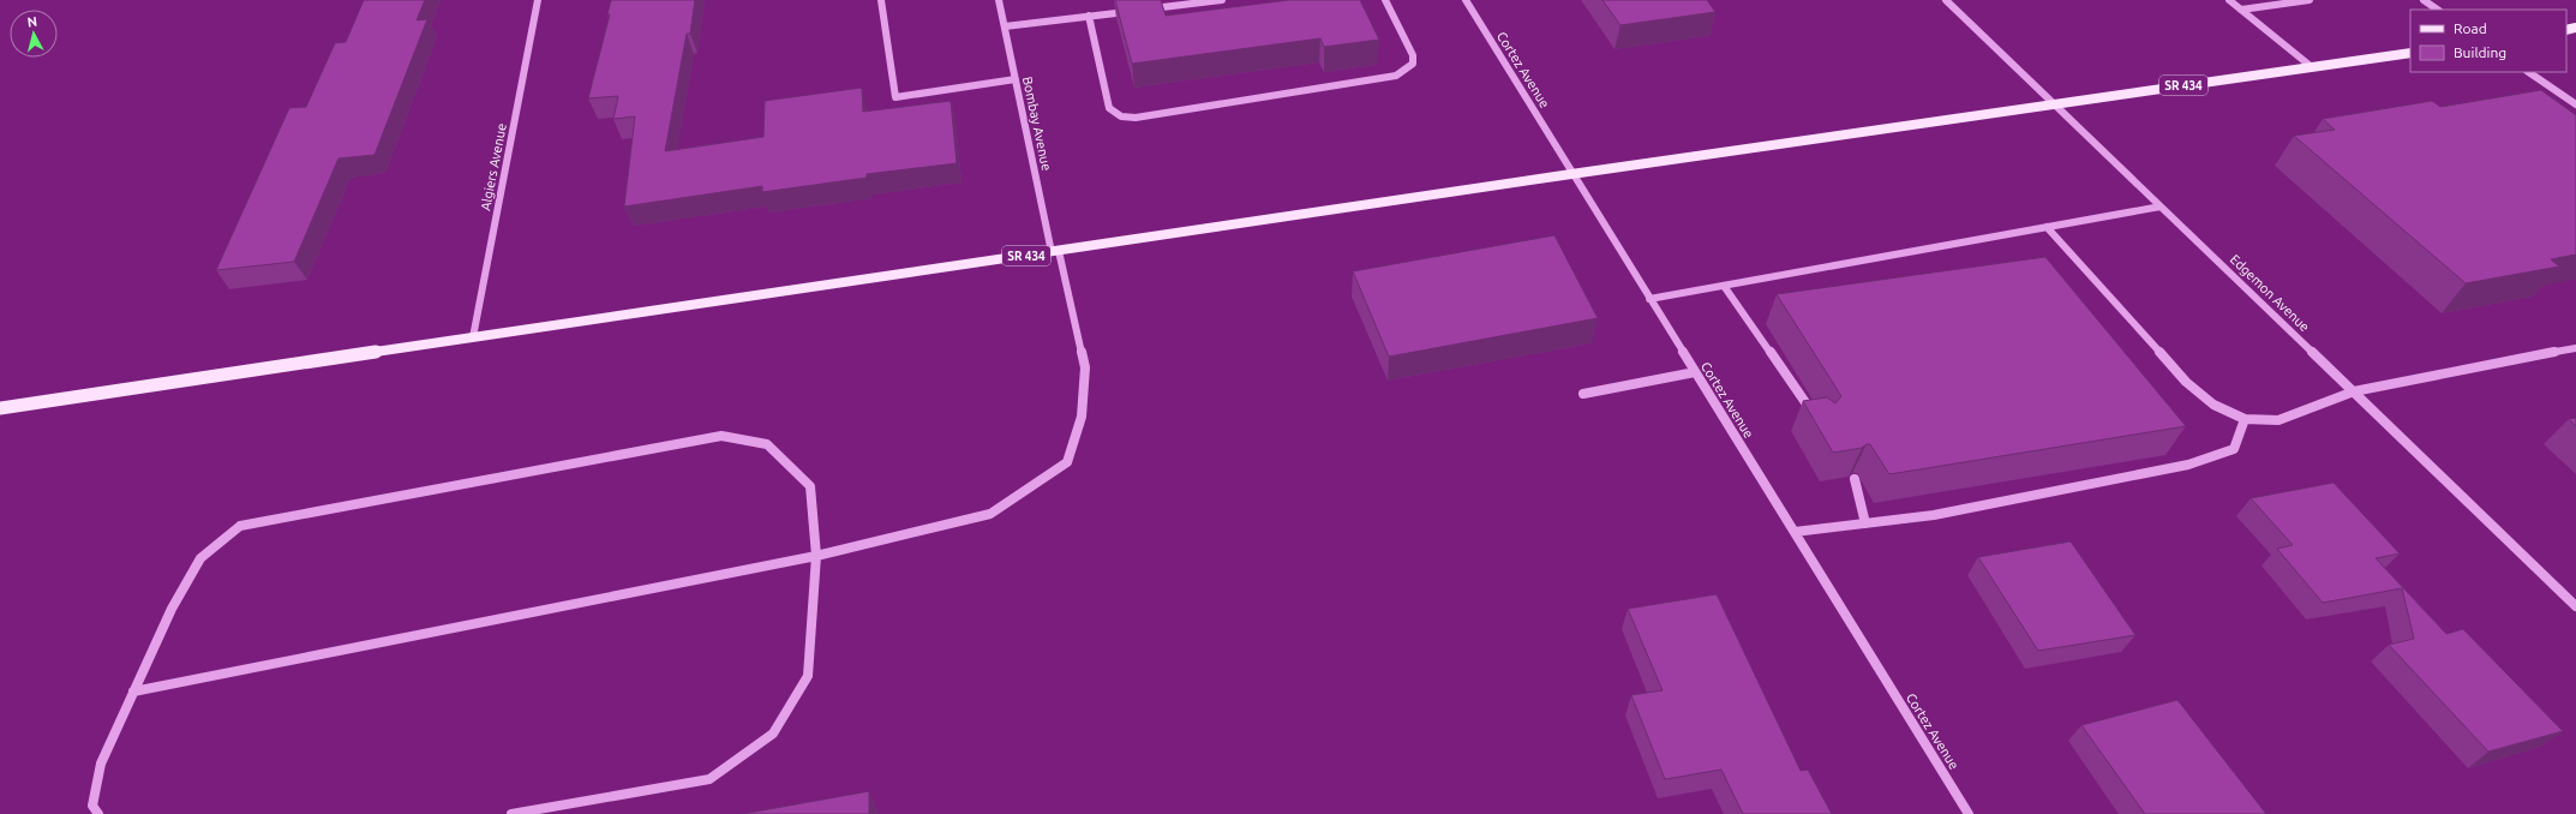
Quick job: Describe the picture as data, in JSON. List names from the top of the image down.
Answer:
{
  "streets": {
    "main road": ["SR 434"],
    "street": [
      "Cortez Avenue",
      "Bombay Avenue",
      "Algiers Avenue",
      "Edgemon Avenue"
    ]
  },
  "crossings": [
    ["Cortez Avenue", "SR 434"],
    ["SR 434", "Bombay Avenue"],
    ["SR 434", "Algiers Avenue"],
    ["SR 434", "Edgemon Avenue"]
  ],
  "legend": ["Road", "Building"],
  "north": "top"
}
